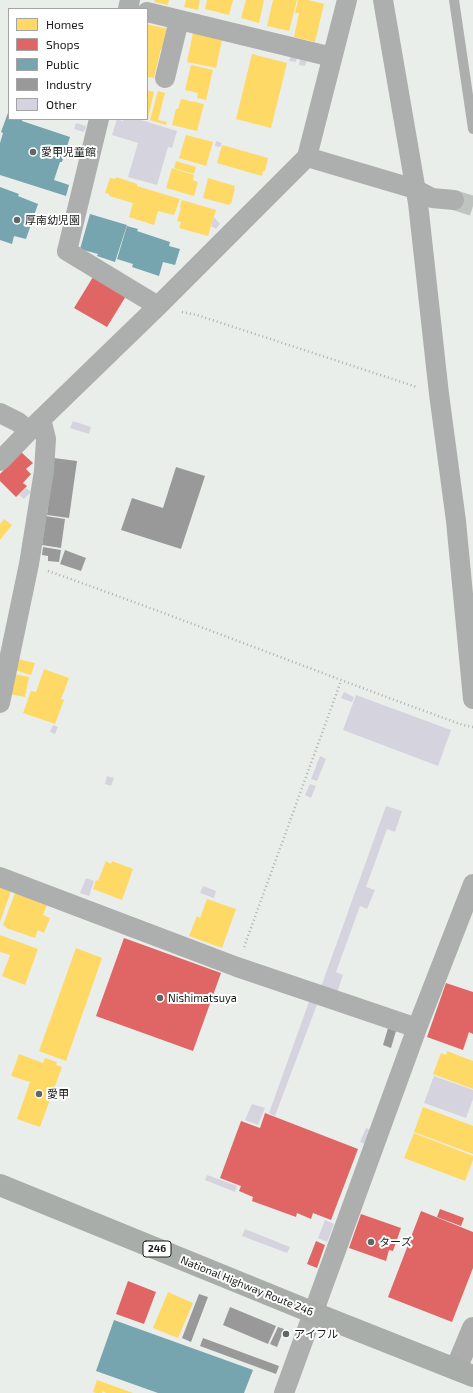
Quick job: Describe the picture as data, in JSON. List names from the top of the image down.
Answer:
{
  "streets": {
    "highway": ["246", "National Highway Route 246"]
  },
  "places": [
    "愛甲児童館",
    "厚南幼児園",
    "Nishimatsuya",
    "愛甲",
    "ターズ",
    "アイフル"
  ],
  "legend": [
    "Homes",
    "Shops",
    "Public",
    "Industry",
    "Other"
  ]
}
